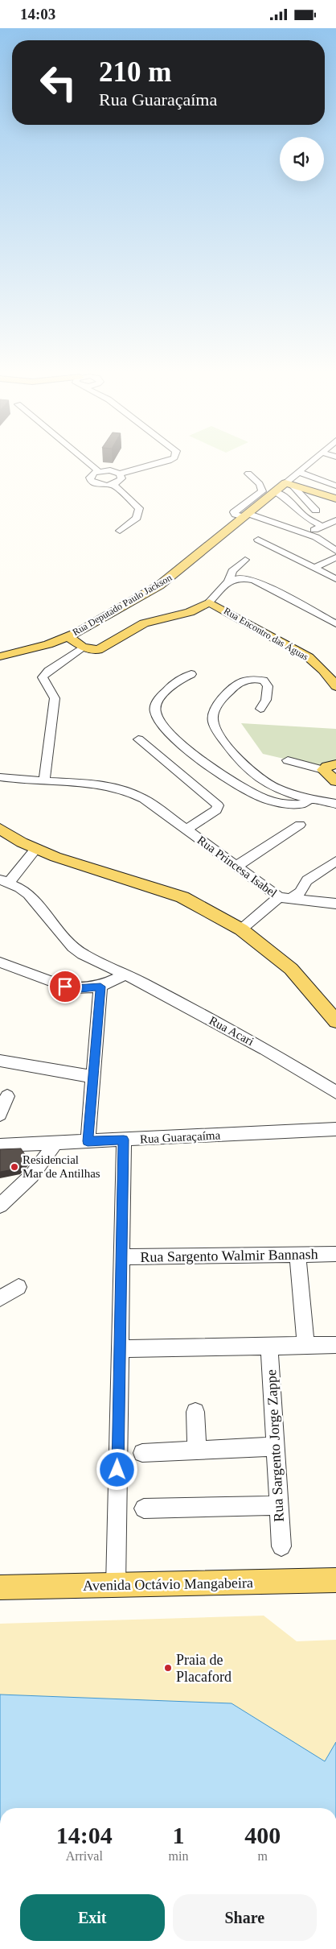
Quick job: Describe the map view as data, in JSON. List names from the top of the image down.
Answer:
{
  "streets": {
    "main road": ["Rua Deputado Paulo Jackson", "Rua Encontro das Águas", "Avenida Octávio Mangabeira"],
    "street": [
      "Rua Princesa Isabel",
      "Rua Acari",
      "Rua Guaraçaíma",
      "Rua Sargento Walmir Bannash",
      "Rua Sargento Jorge Zappe"
    ]
  },
  "places": ["Residencial Mar de Antilhas", "Praia de Placaford"],
  "page": {
    "status": "14:03",
    "turn": ["210 m", "Rua Guaraçaíma"],
    "eta": [
      "14:04",
      "Arrival",
      "1",
      "min",
      "400",
      "m"
    ],
    "buttons": ["Exit", "Share"]
  }
}
